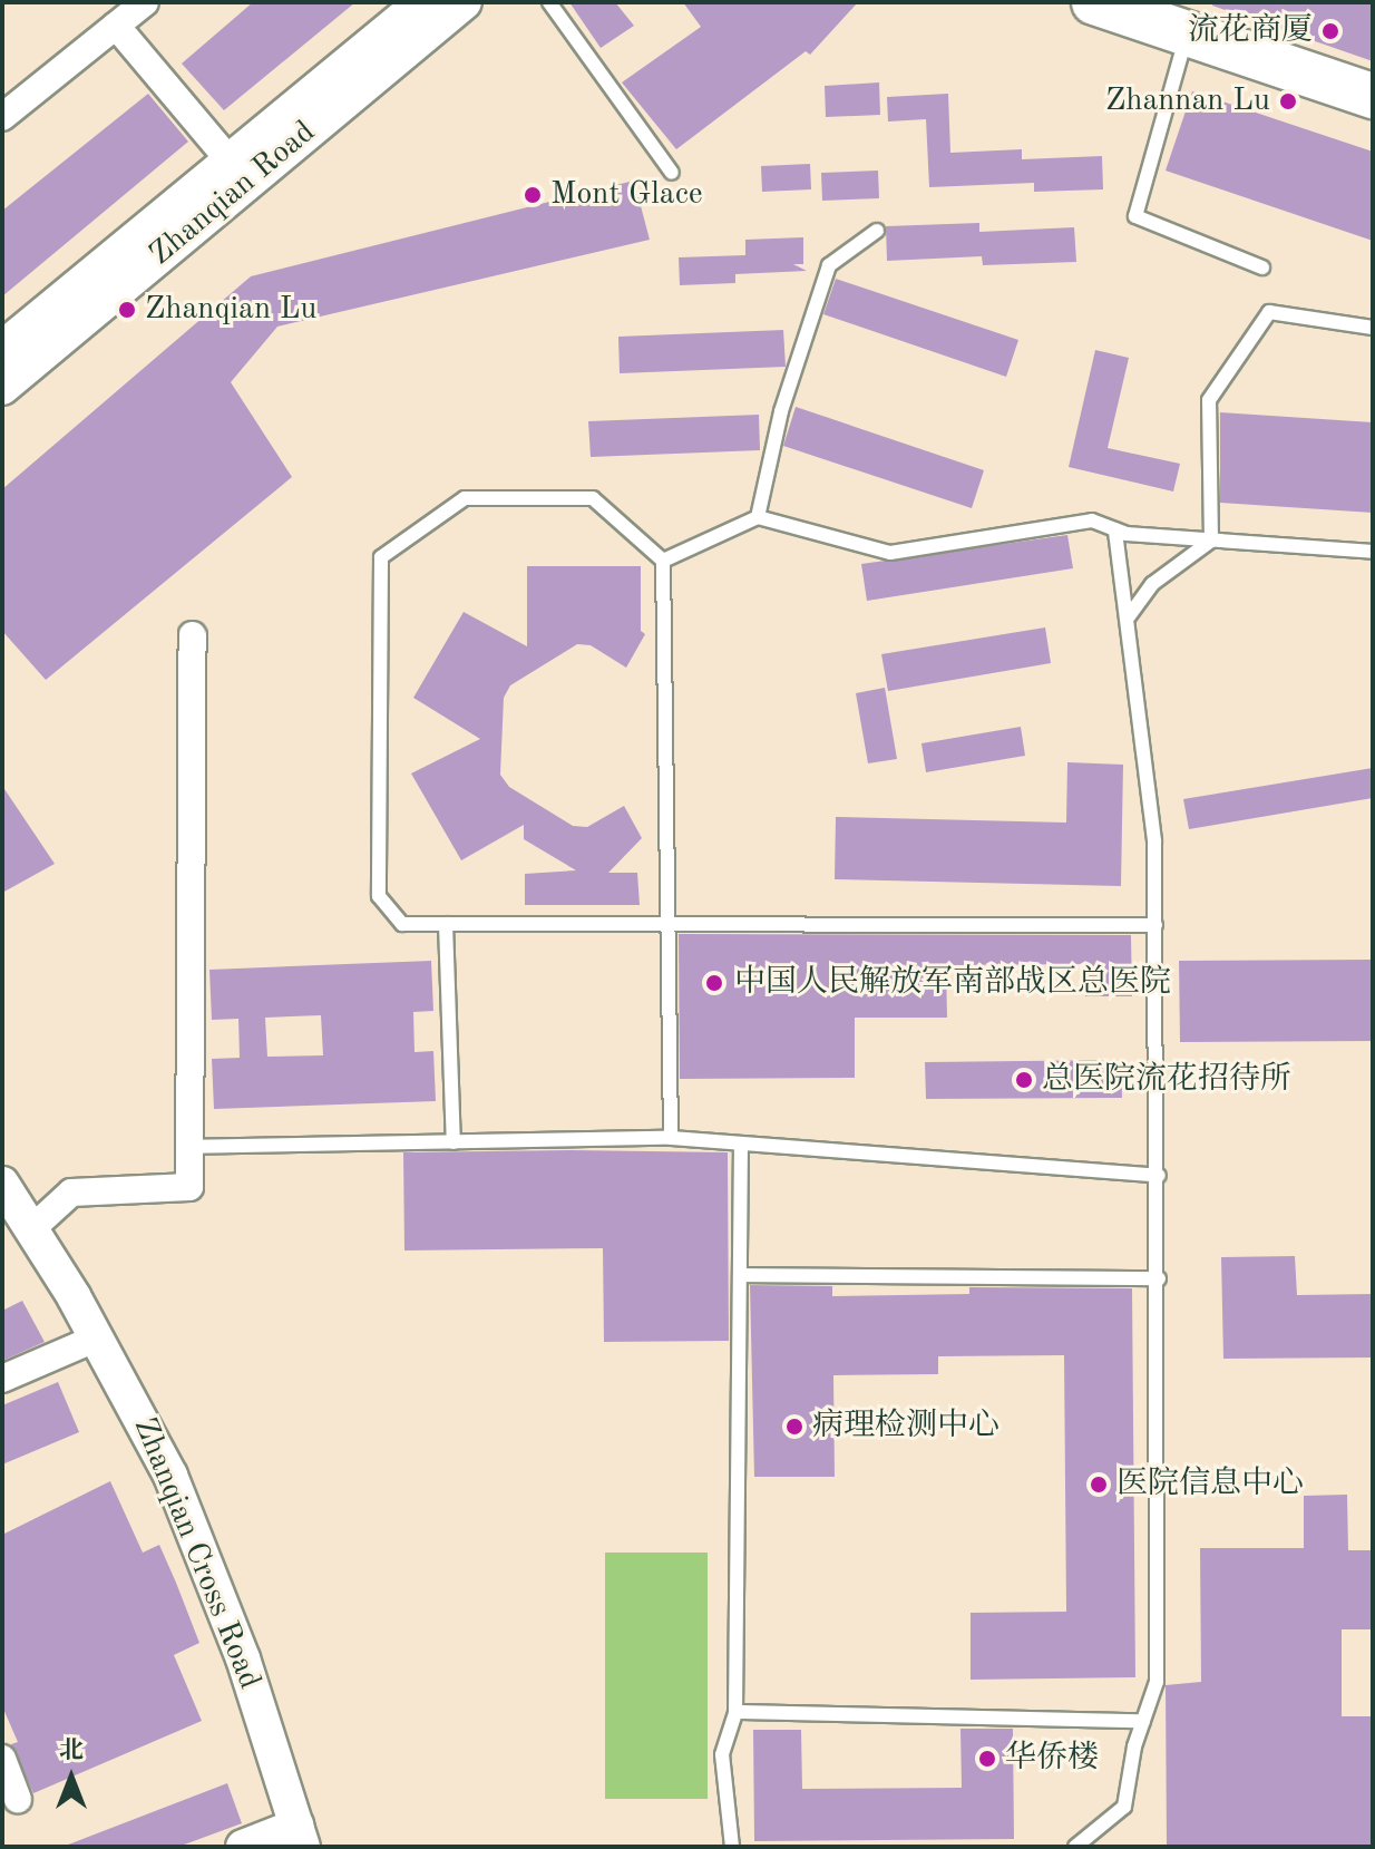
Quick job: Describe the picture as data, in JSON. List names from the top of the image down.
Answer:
{
  "streets": {
    "street": ["Zhanqian Road", "Zhanqian Cross Road"]
  },
  "places": [
    "流花商厦",
    "Zhannan Lu",
    "Mont Glace",
    "Zhanqian Lu",
    "中国人民解放军南部战区总医院",
    "总医院流花招待所",
    "病理检测中心",
    "医院信息中心",
    "华侨楼"
  ],
  "north": "top"
}
